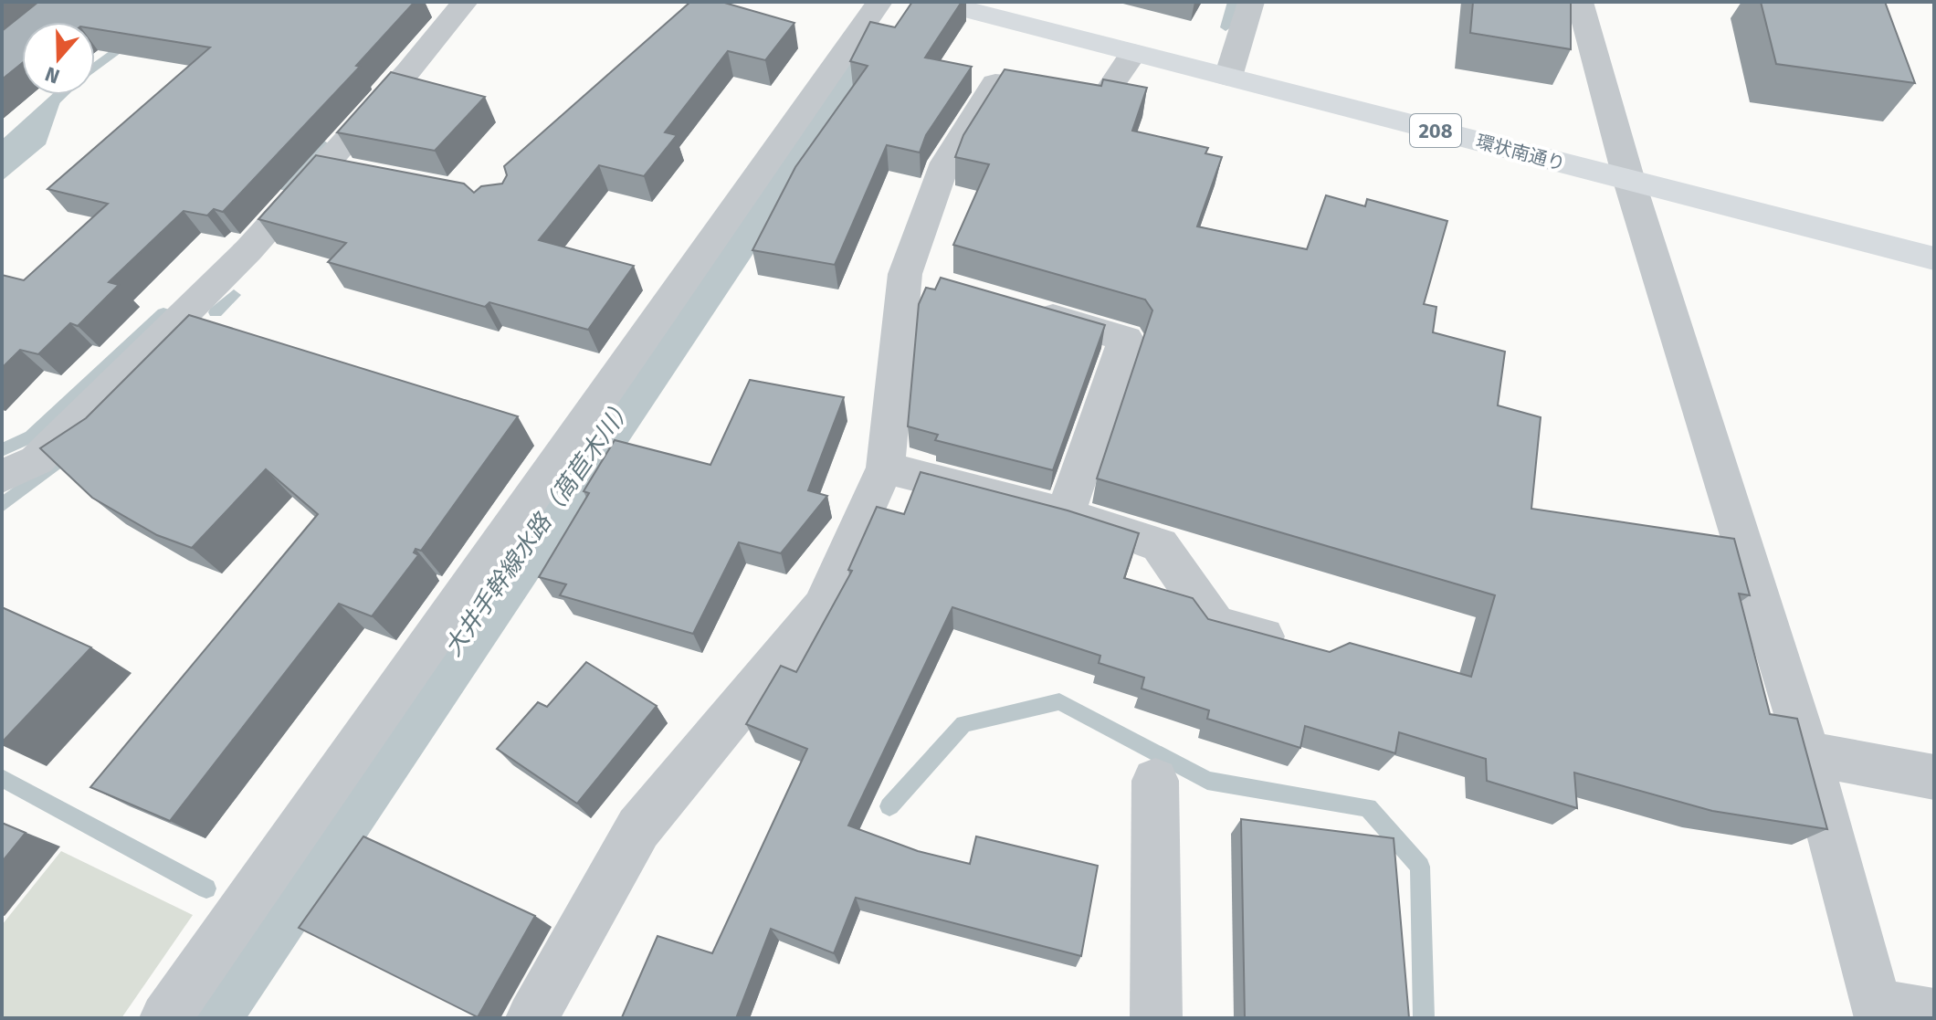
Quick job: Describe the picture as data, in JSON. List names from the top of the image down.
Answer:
{
  "streets": {
    "highway": ["208", "環状南通り"]
  },
  "water": ["大井手幹線水路（萵苣木川）"],
  "north": "bottom"
}
